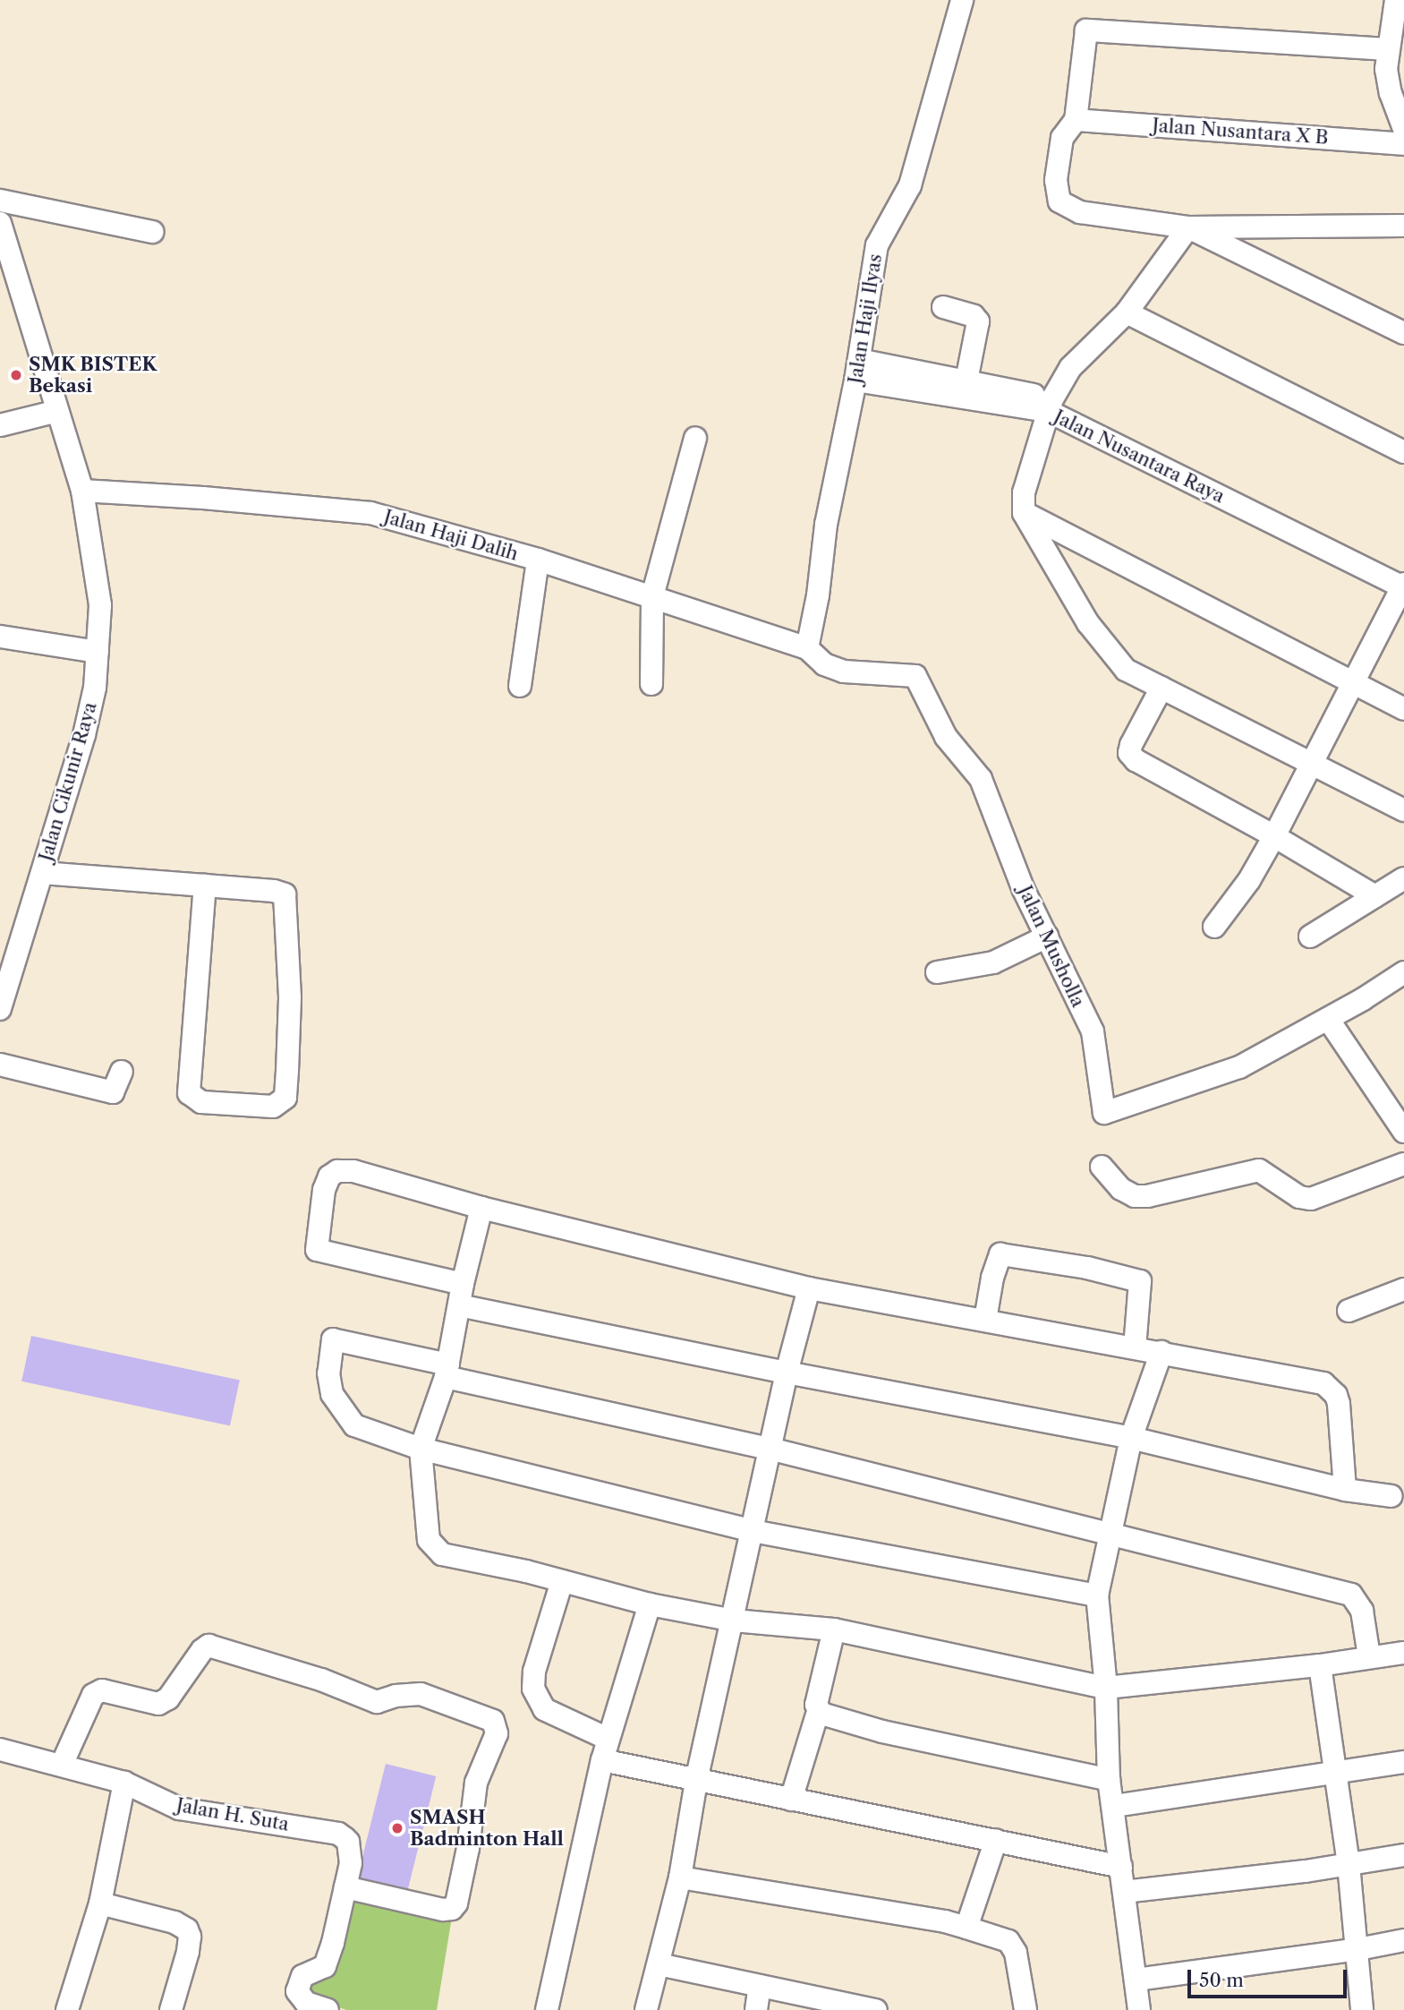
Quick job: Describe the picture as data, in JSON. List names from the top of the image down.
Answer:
{
  "streets": {
    "street": [
      "Jalan Nusantara X B",
      "Jalan Haji Ilyas",
      "Jalan Nusantara Raya",
      "Jalan Haji Dalih",
      "Jalan Cikunir Raya",
      "Jalan Musholla",
      "Jalan H. Suta"
    ]
  },
  "crossings": [
    ["Jalan Haji Ilyas", "Jalan Nusantara Raya"],
    ["Jalan Haji Ilyas", "Jalan Haji Dalih"],
    ["Jalan Haji Ilyas", "Jalan Musholla"],
    ["Jalan Haji Dalih", "Jalan Cikunir Raya"],
    ["Jalan Haji Dalih", "Jalan Musholla"]
  ],
  "places": ["SMK BISTEK Bekasi", "SMASH Badminton Hall"],
  "scale_bar": "50 m"
}
